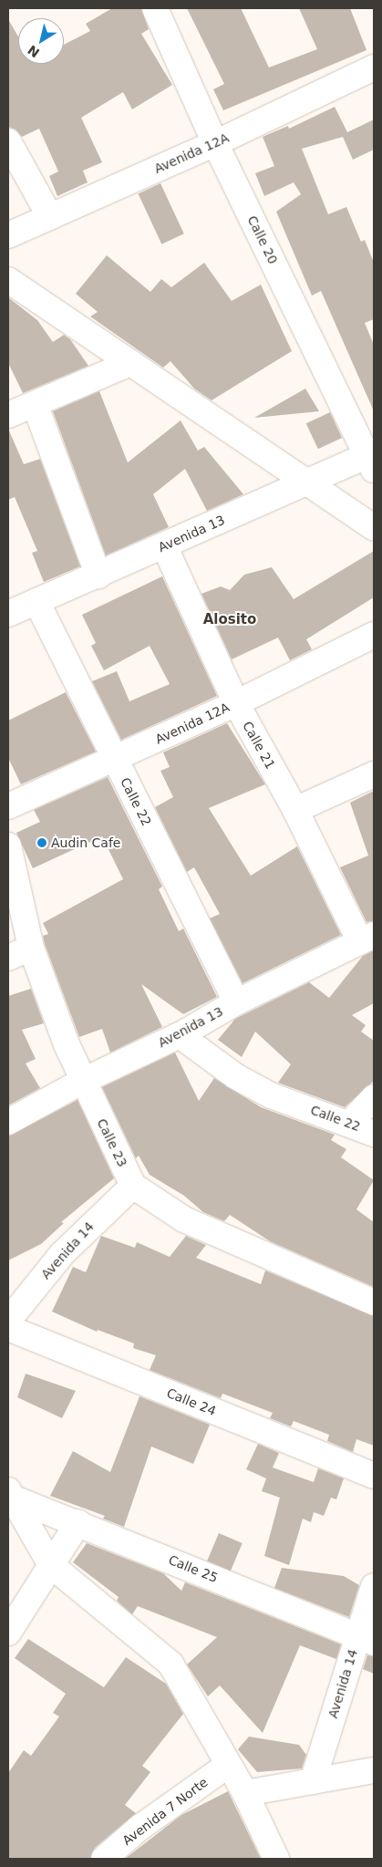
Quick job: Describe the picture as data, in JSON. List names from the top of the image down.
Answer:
{
  "streets": {
    "street": [
      "Avenida 12A",
      "Calle 20",
      "Avenida 13",
      "Calle 21",
      "Calle 22",
      "Calle 23",
      "Avenida 14",
      "Calle 24",
      "Calle 25",
      "Avenida 7 Norte"
    ]
  },
  "crossings": [
    ["Avenida 12A", "Calle 20"],
    ["Avenida 12A", "Calle 21"],
    ["Avenida 12A", "Calle 22"],
    ["Calle 20", "Avenida 13"],
    ["Avenida 13", "Calle 21"],
    ["Avenida 13", "Calle 22"],
    ["Avenida 13", "Calle 23"],
    ["Calle 23", "Avenida 14"],
    ["Avenida 14", "Calle 25"]
  ],
  "districts": ["Alosito"],
  "places": ["Audin Cafe"],
  "north": "bottom left"
}
